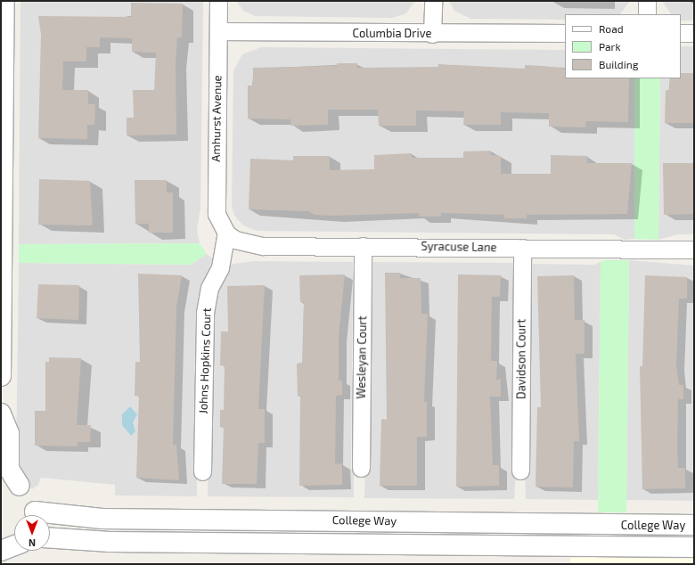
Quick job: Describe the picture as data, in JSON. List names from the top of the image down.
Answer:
{
  "streets": {
    "street": [
      "Columbia Drive",
      "Amhurst Avenue",
      "Syracuse Lane",
      "Wesleyan Court",
      "Davidson Court",
      "Johns Hopkins Court",
      "College Way"
    ]
  },
  "crossings": [
    ["Columbia Drive", "Amhurst Avenue"],
    ["Amhurst Avenue", "Syracuse Lane"],
    ["Amhurst Avenue", "Johns Hopkins Court"],
    ["Syracuse Lane", "Wesleyan Court"],
    ["Syracuse Lane", "Davidson Court"],
    ["Syracuse Lane", "Johns Hopkins Court"]
  ],
  "legend": ["Road", "Park", "Building"],
  "north": "bottom"
}
